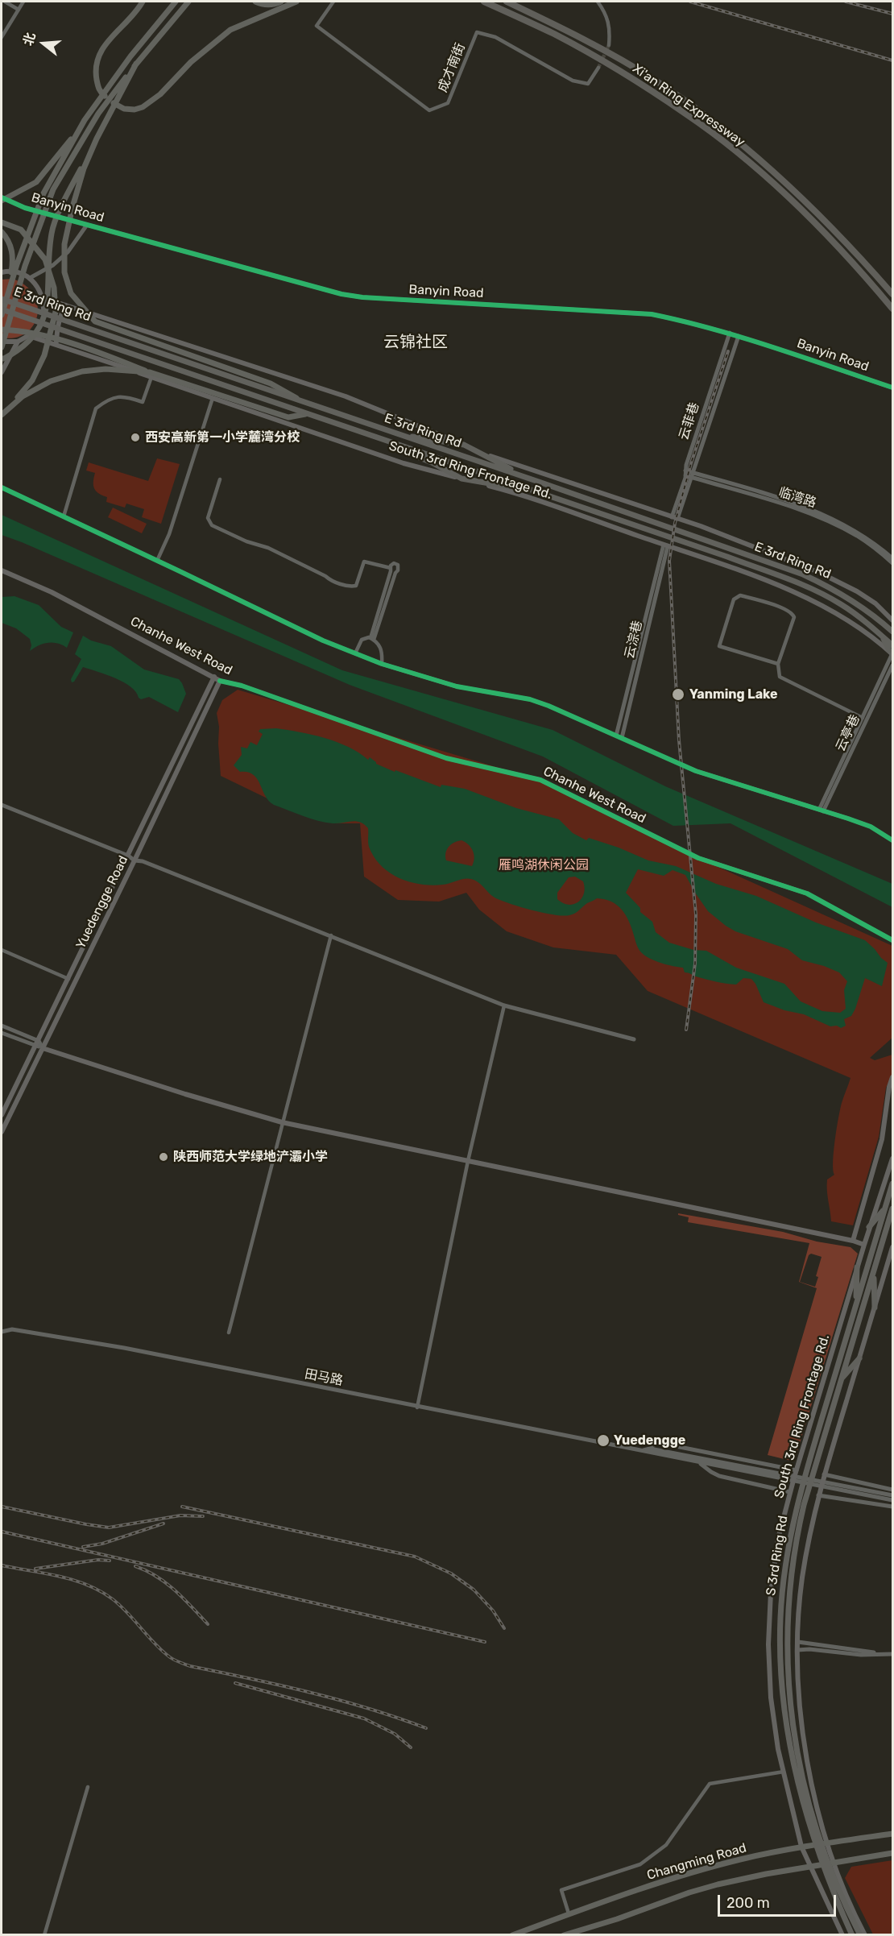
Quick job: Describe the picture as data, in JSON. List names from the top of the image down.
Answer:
{
  "streets": {
    "highway": ["Xi'an Ring Expressway", "E 3rd Ring Rd", "S 3rd Ring Rd"],
    "main road": [
      "South 3rd Ring Frontage Rd.",
      "Chanhe West Road",
      "Yuedengge Road",
      "Changming Road"
    ],
    "street": [
      "成才南街",
      "Banyin Road",
      "云菲巷",
      "临湾路",
      "云淙巷",
      "云亭巷",
      "田马路"
    ]
  },
  "crossings": [
    ["Banyin Road", "云菲巷"],
    ["E 3rd Ring Rd", "South 3rd Ring Frontage Rd."],
    ["云菲巷", "South 3rd Ring Frontage Rd."],
    ["云菲巷", "临湾路"],
    ["South 3rd Ring Frontage Rd.", "云淙巷"],
    ["South 3rd Ring Frontage Rd.", "Changming Road"],
    ["Chanhe West Road", "Yuedengge Road"]
  ],
  "districts": ["云锦社区"],
  "parks": ["雁鸣湖休闲公园"],
  "places": [
    "西安高新第一小学麓湾分校",
    "Yanming Lake",
    "陕西师范大学绿地浐灞小学",
    "Yuedengge"
  ],
  "scale_bar": "200 m",
  "north": "left"
}
